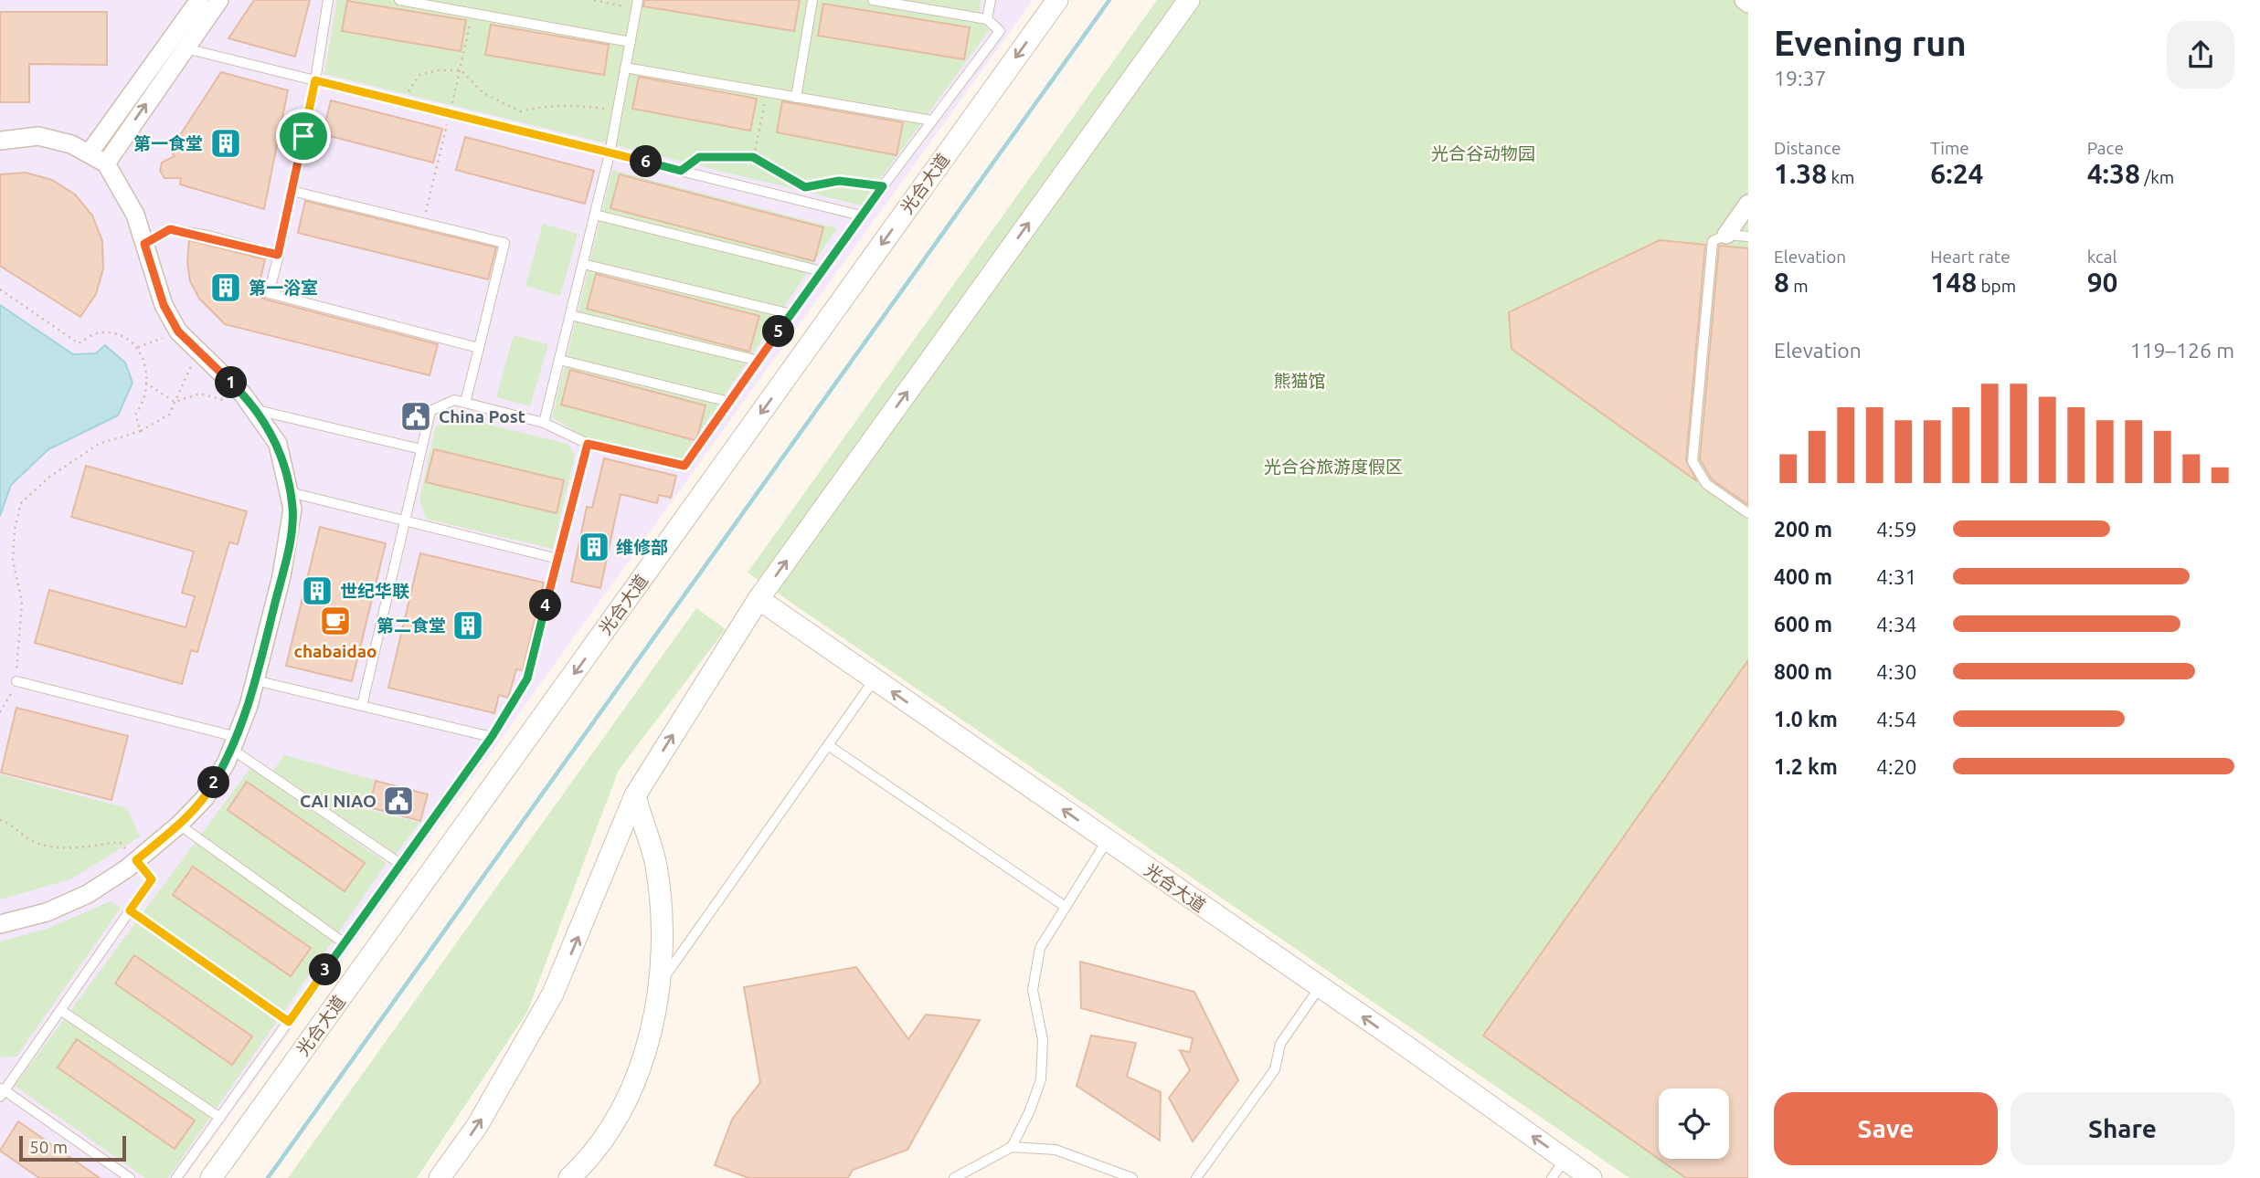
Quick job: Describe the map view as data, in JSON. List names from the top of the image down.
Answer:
{
  "streets": {
    "street": ["光合大道"]
  },
  "parks": ["光合谷动物园", "熊猫馆", "光合谷旅游度假区"],
  "places": {
    "building": [
      "第一食堂",
      "第一浴室",
      "维修部",
      "世纪华联",
      "第二食堂"
    ],
    "public building": ["China Post", "CAI NIAO"],
    "cafe": ["chabaidao"]
  },
  "scale_bar": "50 m",
  "page": {
    "heading": ["Evening run", "19:37"],
    "stats": [
      ["Distance", "1.38 km"],
      ["Time", "6:24"],
      ["Pace", "4:38 /km"],
      ["Elevation", "8 m"],
      ["Heart rate", "148 bpm"],
      ["kcal", "90"]
    ],
    "pins": [
      "6",
      "5",
      "1",
      "4",
      "2",
      "3"
    ],
    "chart": ["Elevation", "119–126 m"],
    "list": [
      {
        "name": "200 m",
        "note": "4:59"
      },
      {
        "name": "400 m",
        "note": "4:31"
      },
      {
        "name": "600 m",
        "note": "4:34"
      },
      {
        "name": "800 m",
        "note": "4:30"
      },
      {
        "name": "1.0 km",
        "note": "4:54"
      },
      {
        "name": "1.2 km",
        "note": "4:20"
      }
    ],
    "buttons": ["Save", "Share"],
    "scale": "50 m"
  }
}
